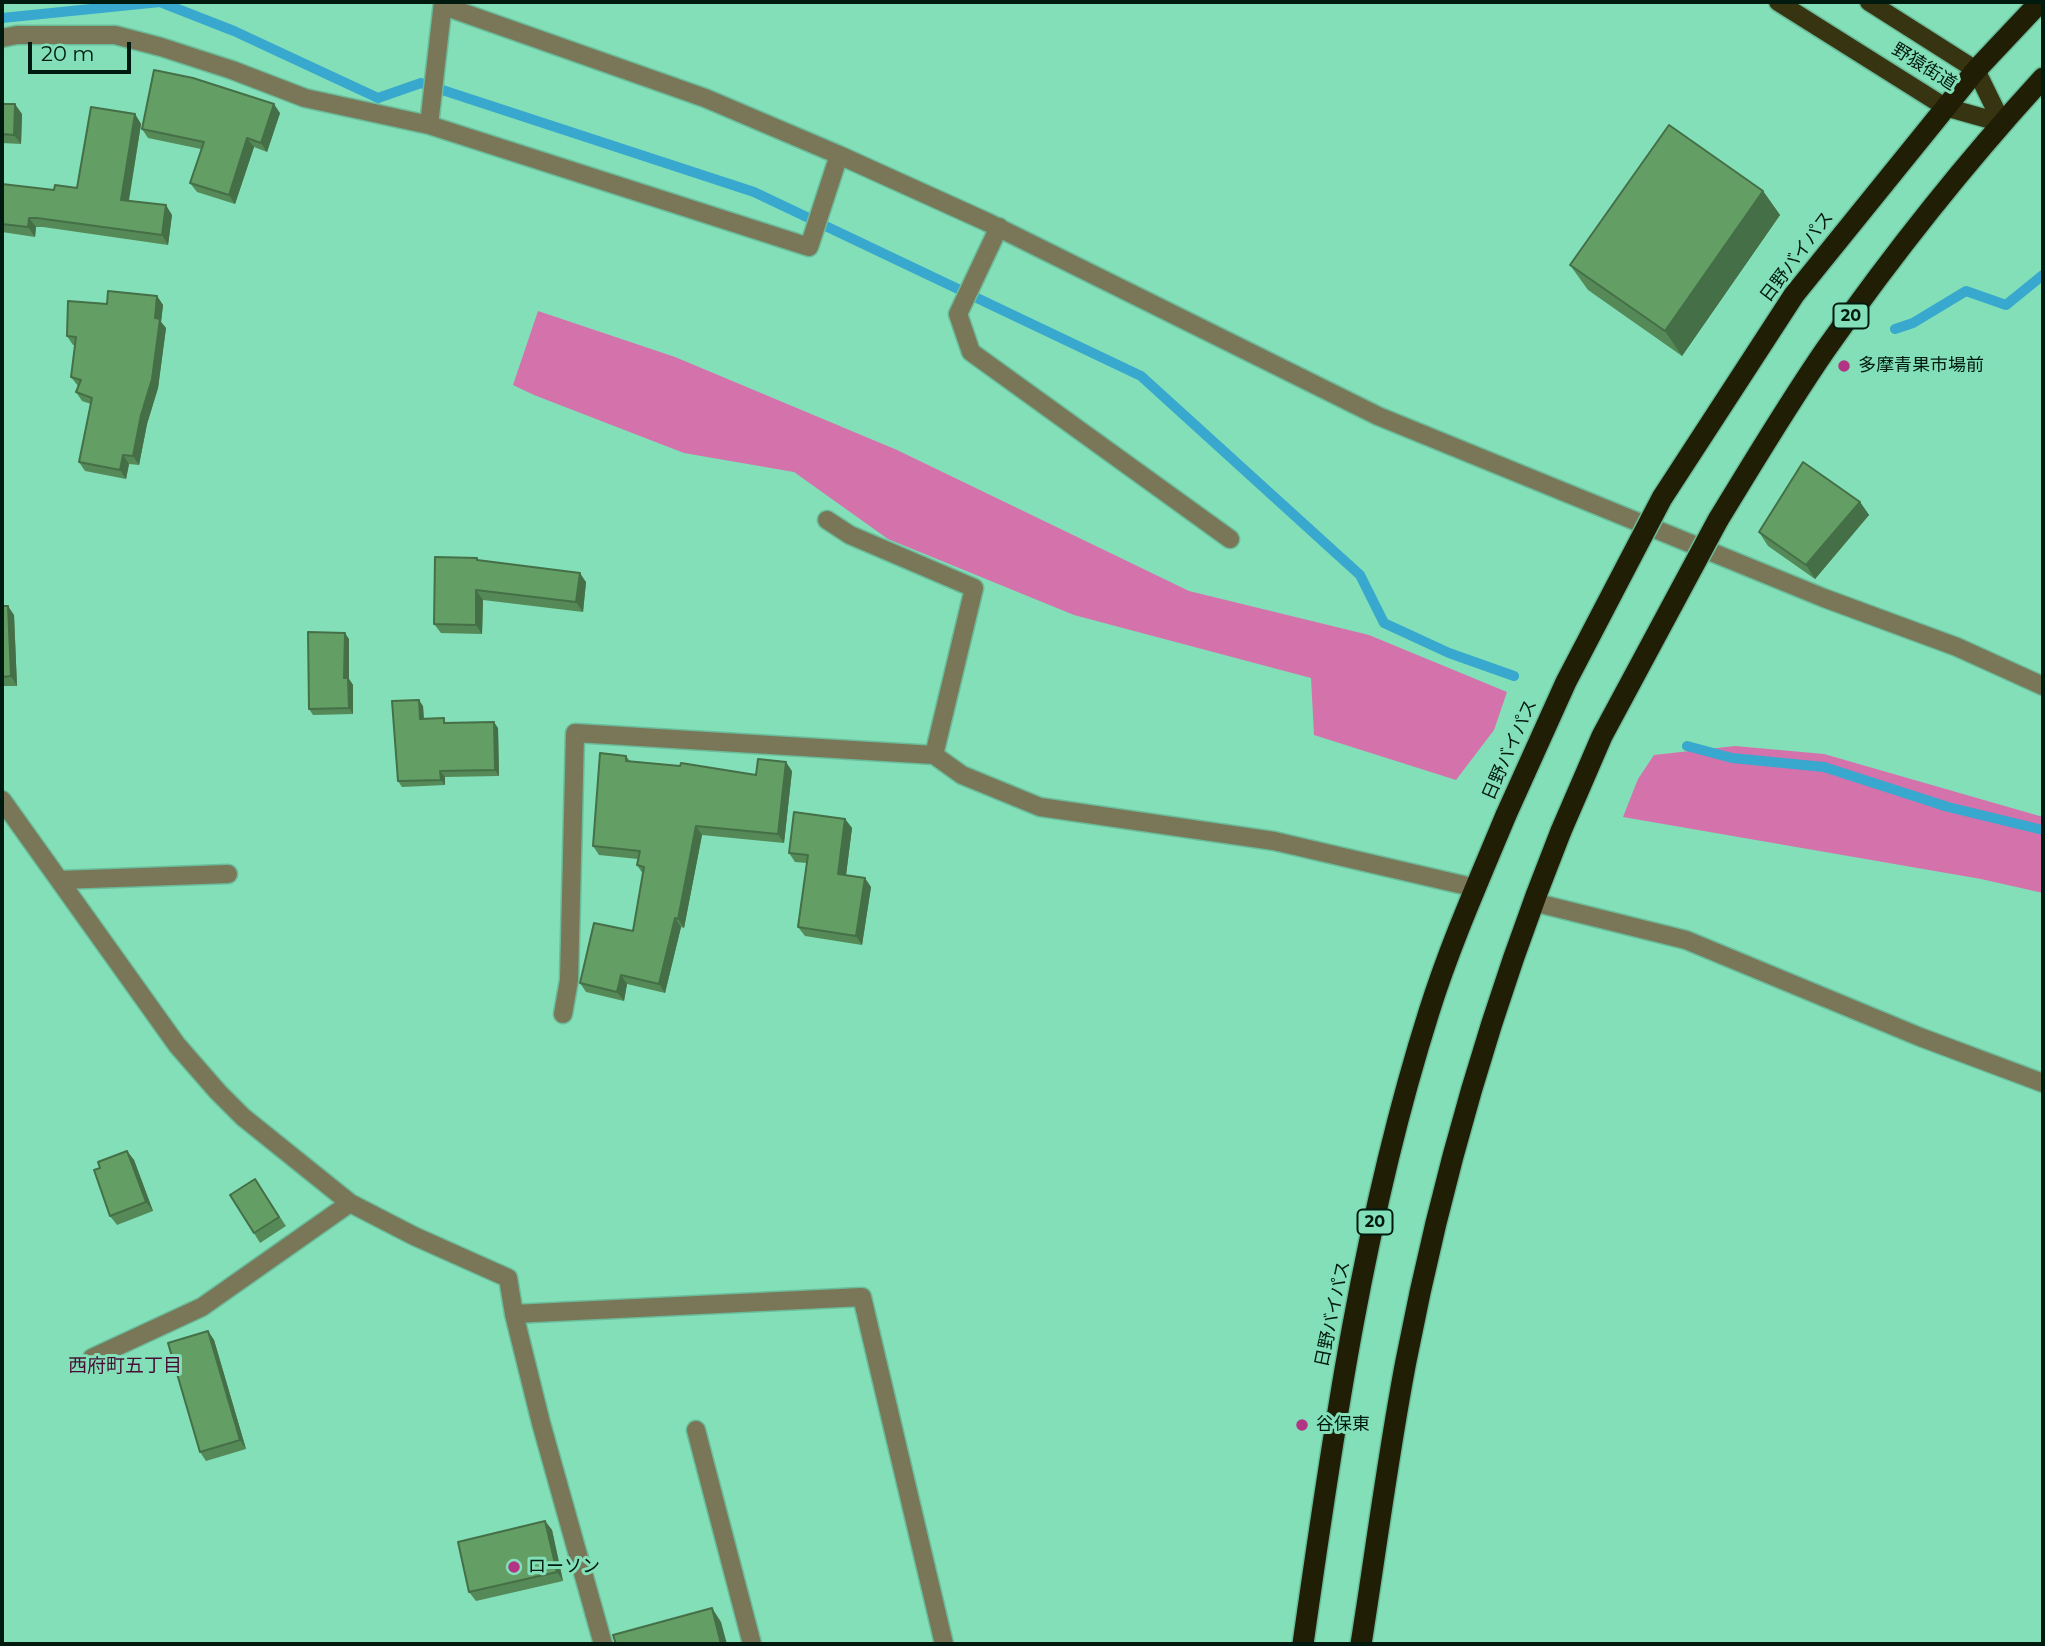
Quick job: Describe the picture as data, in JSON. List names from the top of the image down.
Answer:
{
  "streets": {
    "highway": ["日野バイパス", "20"],
    "main road": ["野猿街道"]
  },
  "crossings": [
    ["野猿街道", "日野バイパス"],
    ["野猿街道", "20"]
  ],
  "districts": ["西府町五丁目"],
  "places": ["多摩青果市場前", "谷保東", "ローソン"],
  "scale_bar": "20 m"
}
